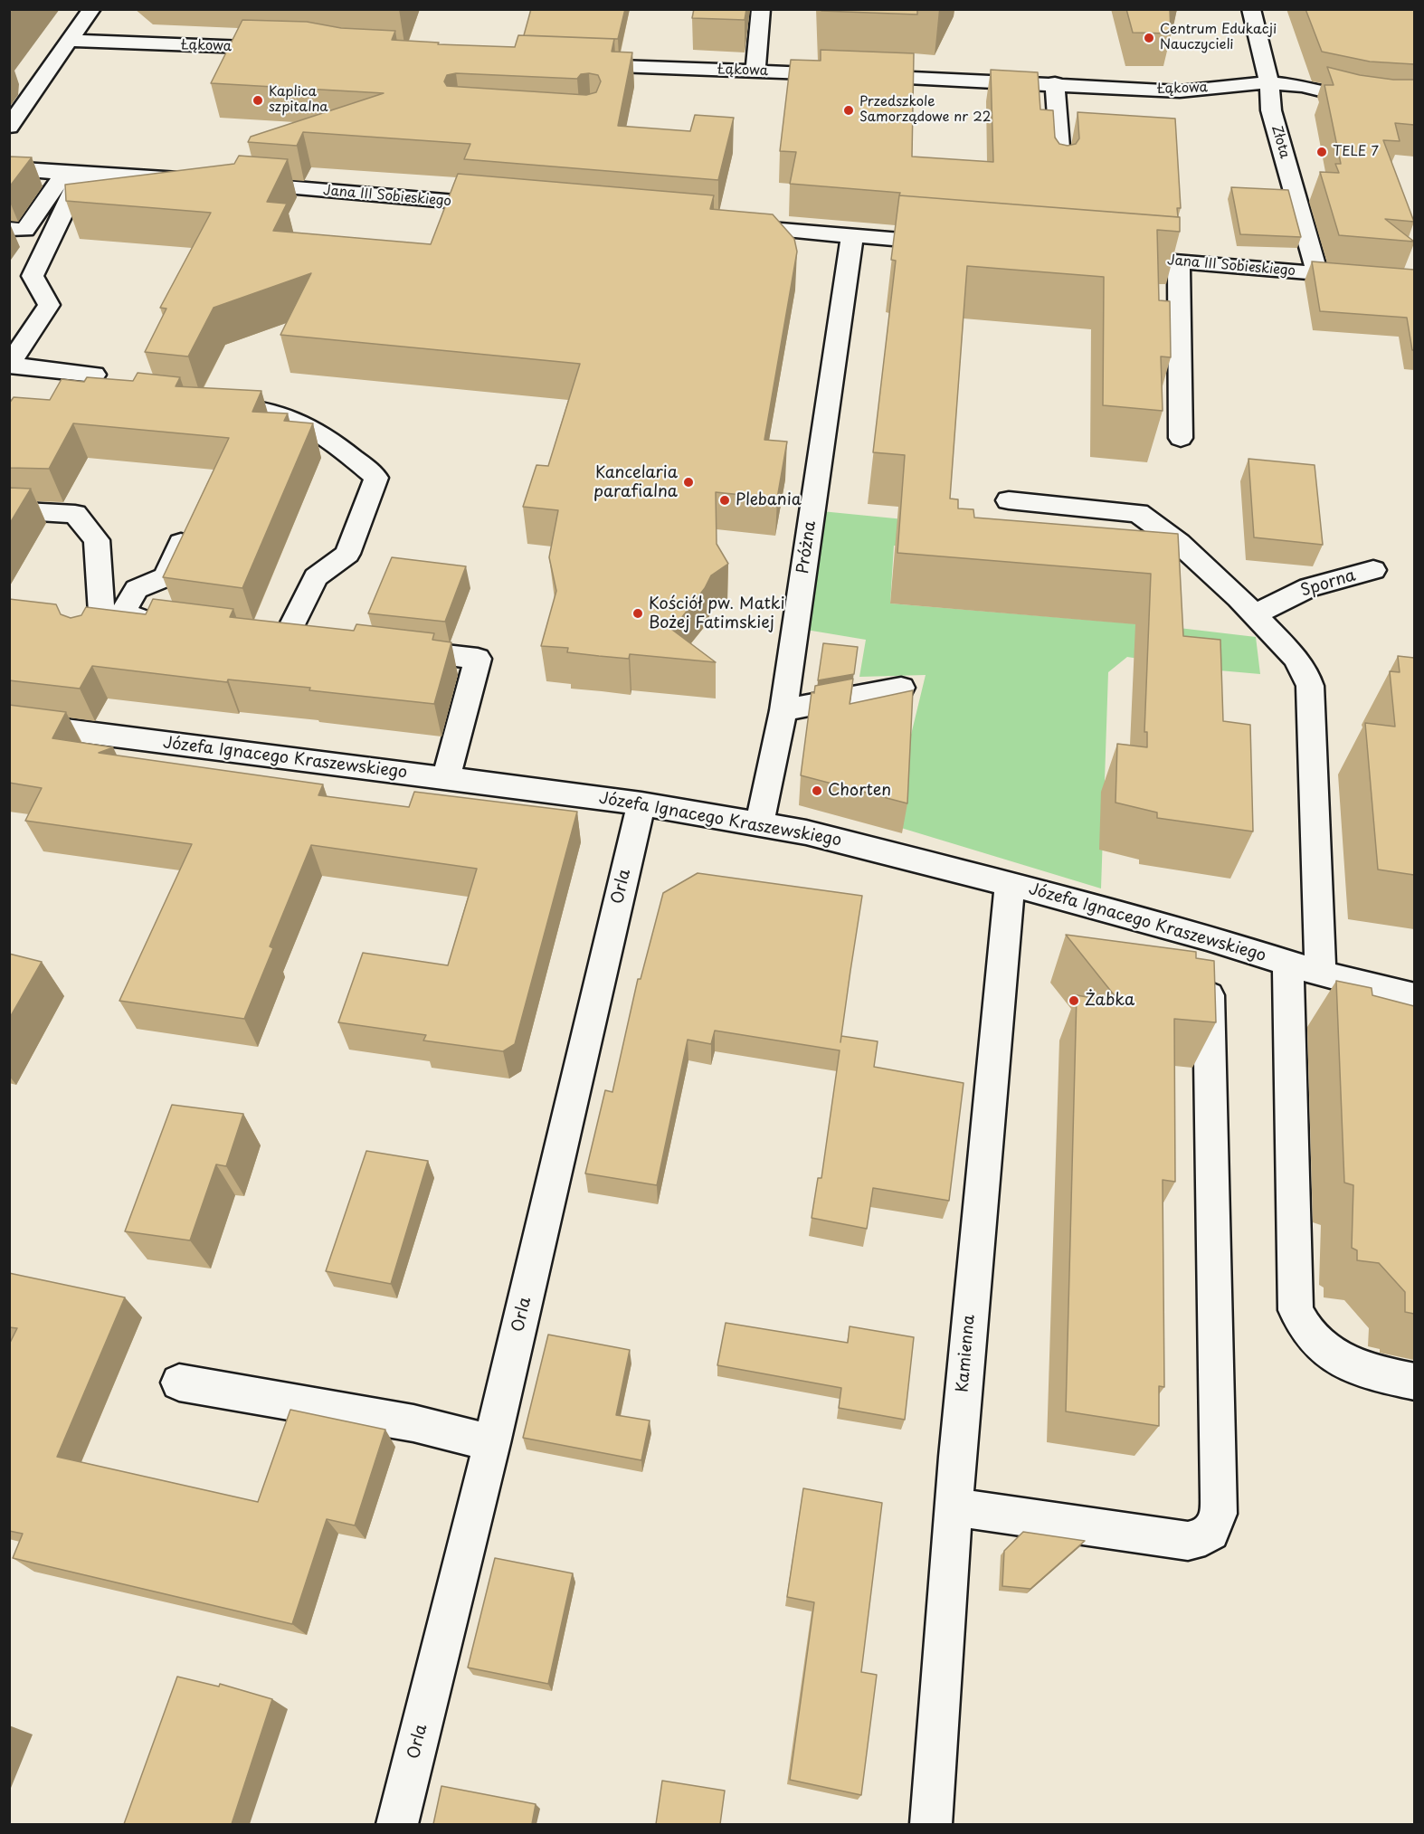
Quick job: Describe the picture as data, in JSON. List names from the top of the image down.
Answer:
{
  "streets": {
    "street": [
      "Łąkowa",
      "Złota",
      "Jana III Sobieskiego",
      "Próżna",
      "Sporna",
      "Józefa Ignacego Kraszewskiego",
      "Orla",
      "Kamienna"
    ]
  },
  "crossings": [
    ["Łąkowa", "Złota"],
    ["Złota", "Jana III Sobieskiego"],
    ["Próżna", "Józefa Ignacego Kraszewskiego"],
    ["Józefa Ignacego Kraszewskiego", "Orla"],
    ["Józefa Ignacego Kraszewskiego", "Kamienna"]
  ],
  "places": [
    "Centrum Edukacji Nauczycieli",
    "Kaplica szpitalna",
    "Przedszkole Samorządowe nr 22",
    "TELE 7",
    "Kancelaria parafialna",
    "Plebania",
    "Kościół pw. Matki Bożej Fatimskiej",
    "Chorten",
    "Żabka"
  ]
}
